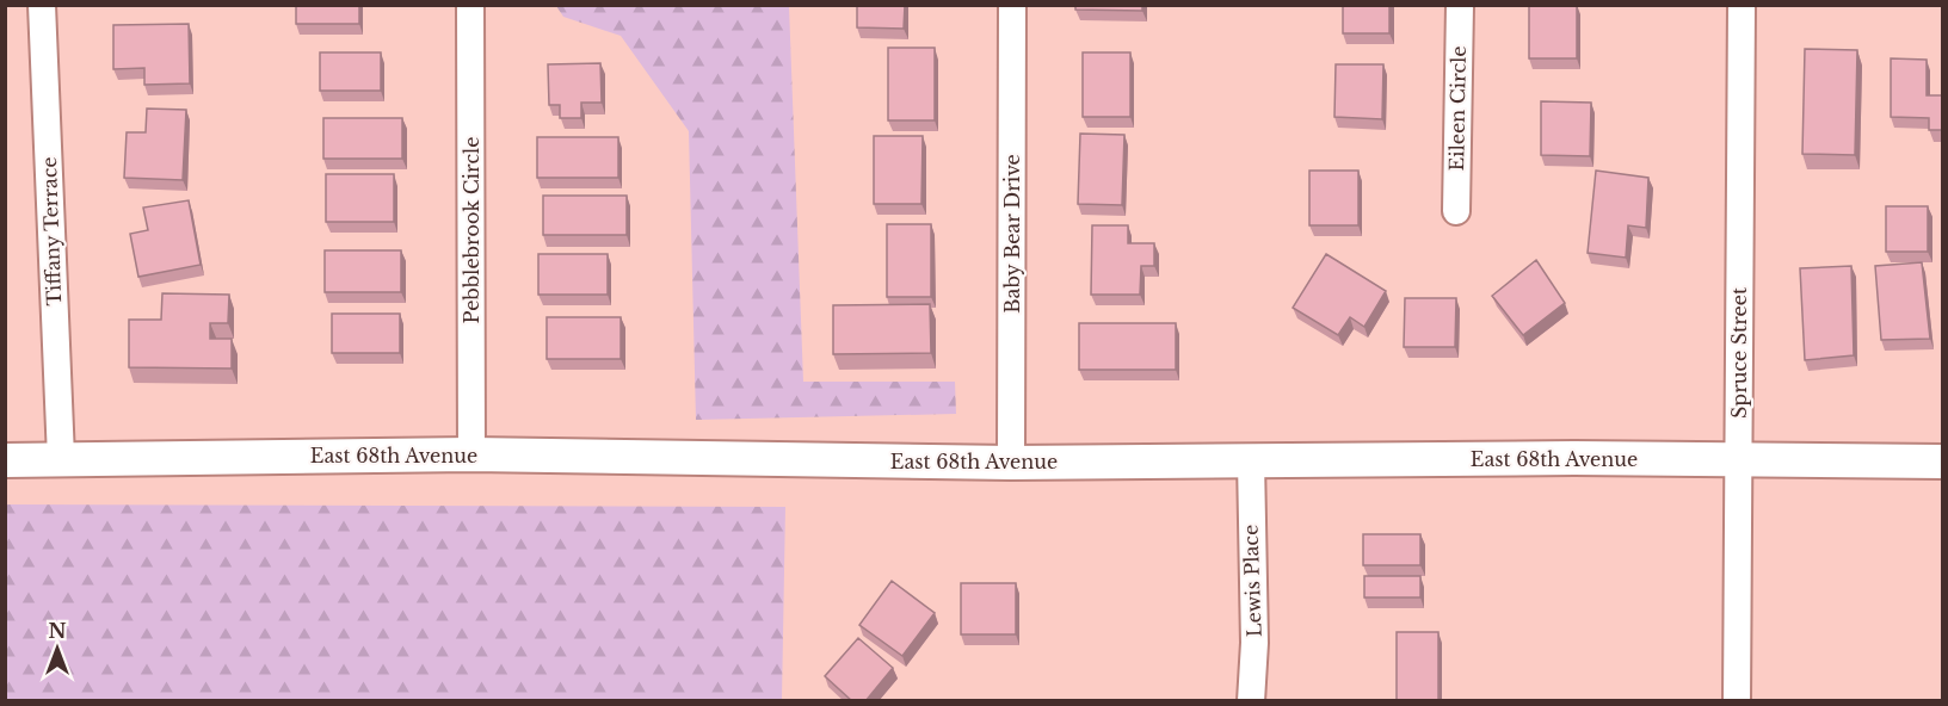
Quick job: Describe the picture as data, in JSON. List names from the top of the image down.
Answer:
{
  "streets": {
    "street": [
      "Eileen Circle",
      "Pebblebrook Circle",
      "Tiffany Terrace",
      "Baby Bear Drive",
      "Spruce Street",
      "East 68th Avenue",
      "Lewis Place"
    ]
  },
  "crossings": [
    ["Pebblebrook Circle", "East 68th Avenue"],
    ["Tiffany Terrace", "East 68th Avenue"],
    ["Baby Bear Drive", "East 68th Avenue"],
    ["Spruce Street", "East 68th Avenue"],
    ["East 68th Avenue", "Lewis Place"]
  ],
  "north": "top"
}
